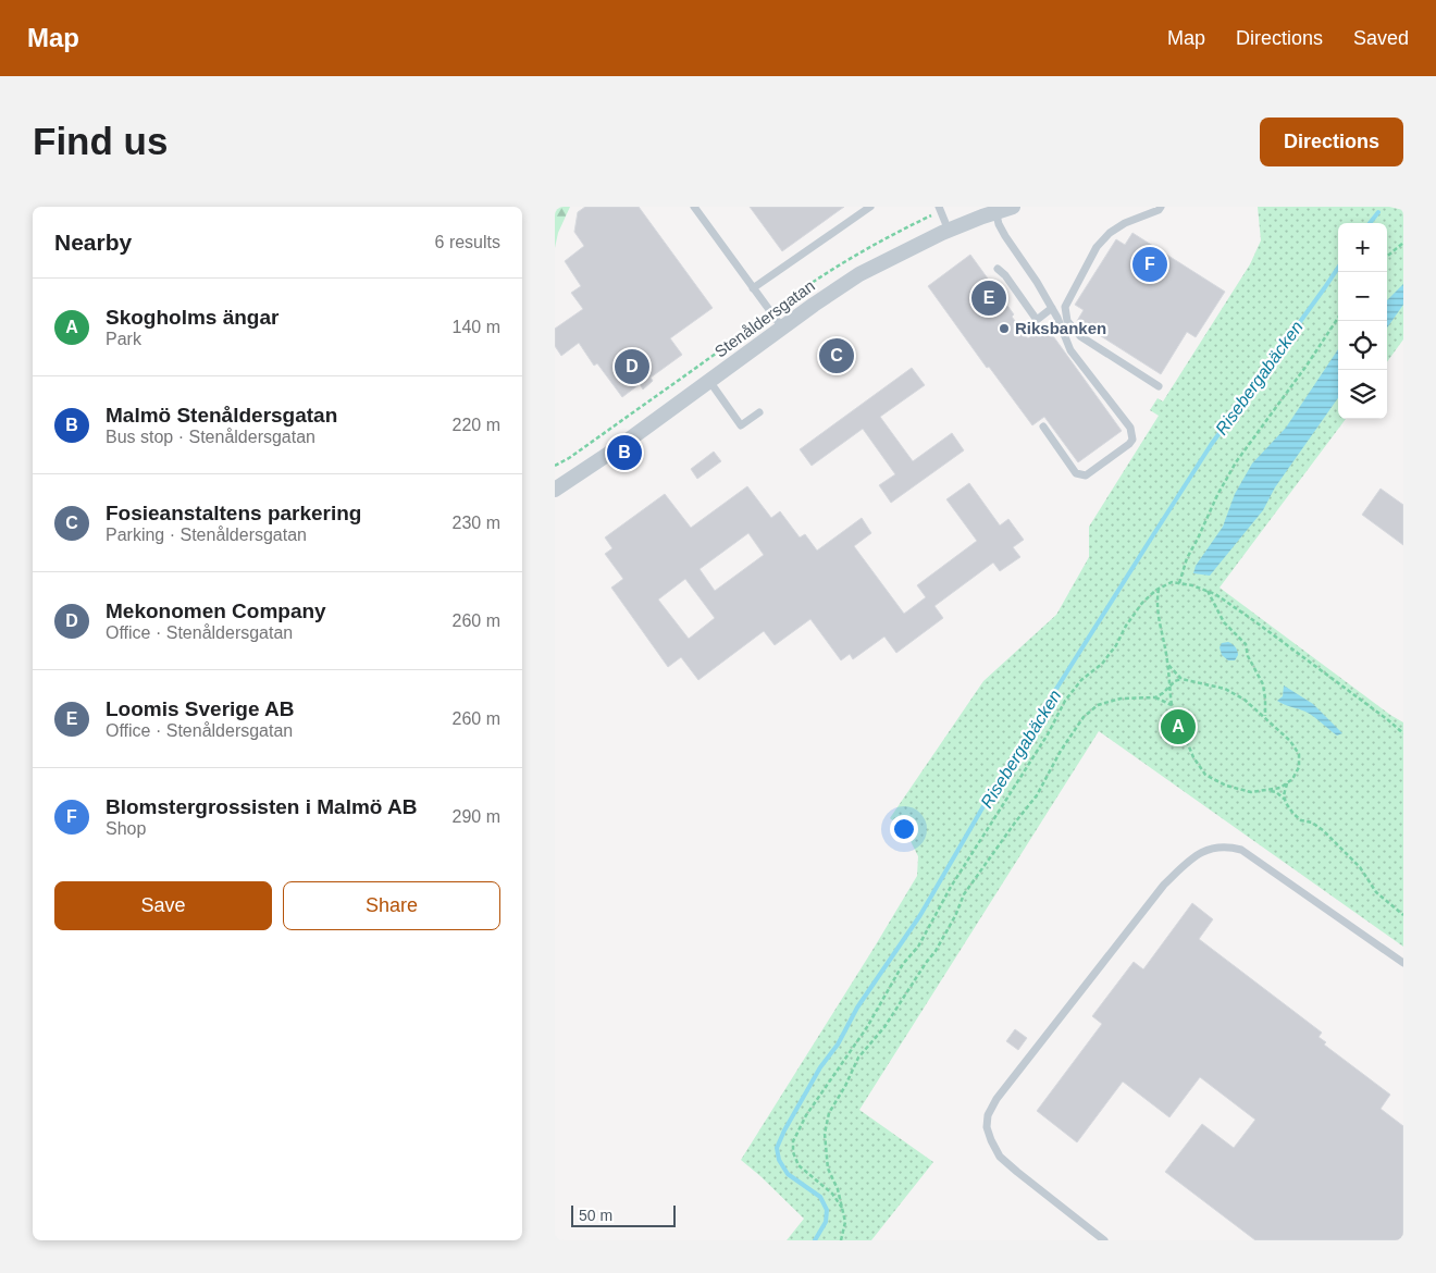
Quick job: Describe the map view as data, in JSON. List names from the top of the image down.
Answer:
{
  "streets": {
    "street": ["Stenåldersgatan"]
  },
  "water": ["Risebergabäcken"],
  "places": ["Riksbanken"],
  "scale_bar": "50 m",
  "page": {
    "header": "Map",
    "nav": ["Map", "Directions", "Saved"],
    "buttons": [
      "Directions",
      ["Save", "Share"]
    ],
    "title": "Find us",
    "heading": ["Nearby", "6 results"],
    "map_buttons": ["+", "−"],
    "pins": [
      "F",
      "E",
      "C",
      "D",
      "B",
      "A"
    ],
    "list": [
      {
        "mark": "A",
        "name": "Skogholms ängar",
        "note": "Park",
        "value": "140 m"
      },
      {
        "mark": "B",
        "name": "Malmö Stenåldersgatan",
        "note": "Bus stop · Stenåldersgatan",
        "value": "220 m"
      },
      {
        "mark": "C",
        "name": "Fosieanstaltens parkering",
        "note": "Parking · Stenåldersgatan",
        "value": "230 m"
      },
      {
        "mark": "D",
        "name": "Mekonomen Company",
        "note": "Office · Stenåldersgatan",
        "value": "260 m"
      },
      {
        "mark": "E",
        "name": "Loomis Sverige AB",
        "note": "Office · Stenåldersgatan",
        "value": "260 m"
      },
      {
        "mark": "F",
        "name": "Blomstergrossisten i Malmö AB",
        "note": "Shop",
        "value": "290 m"
      }
    ],
    "scale": "50 m"
  }
}
